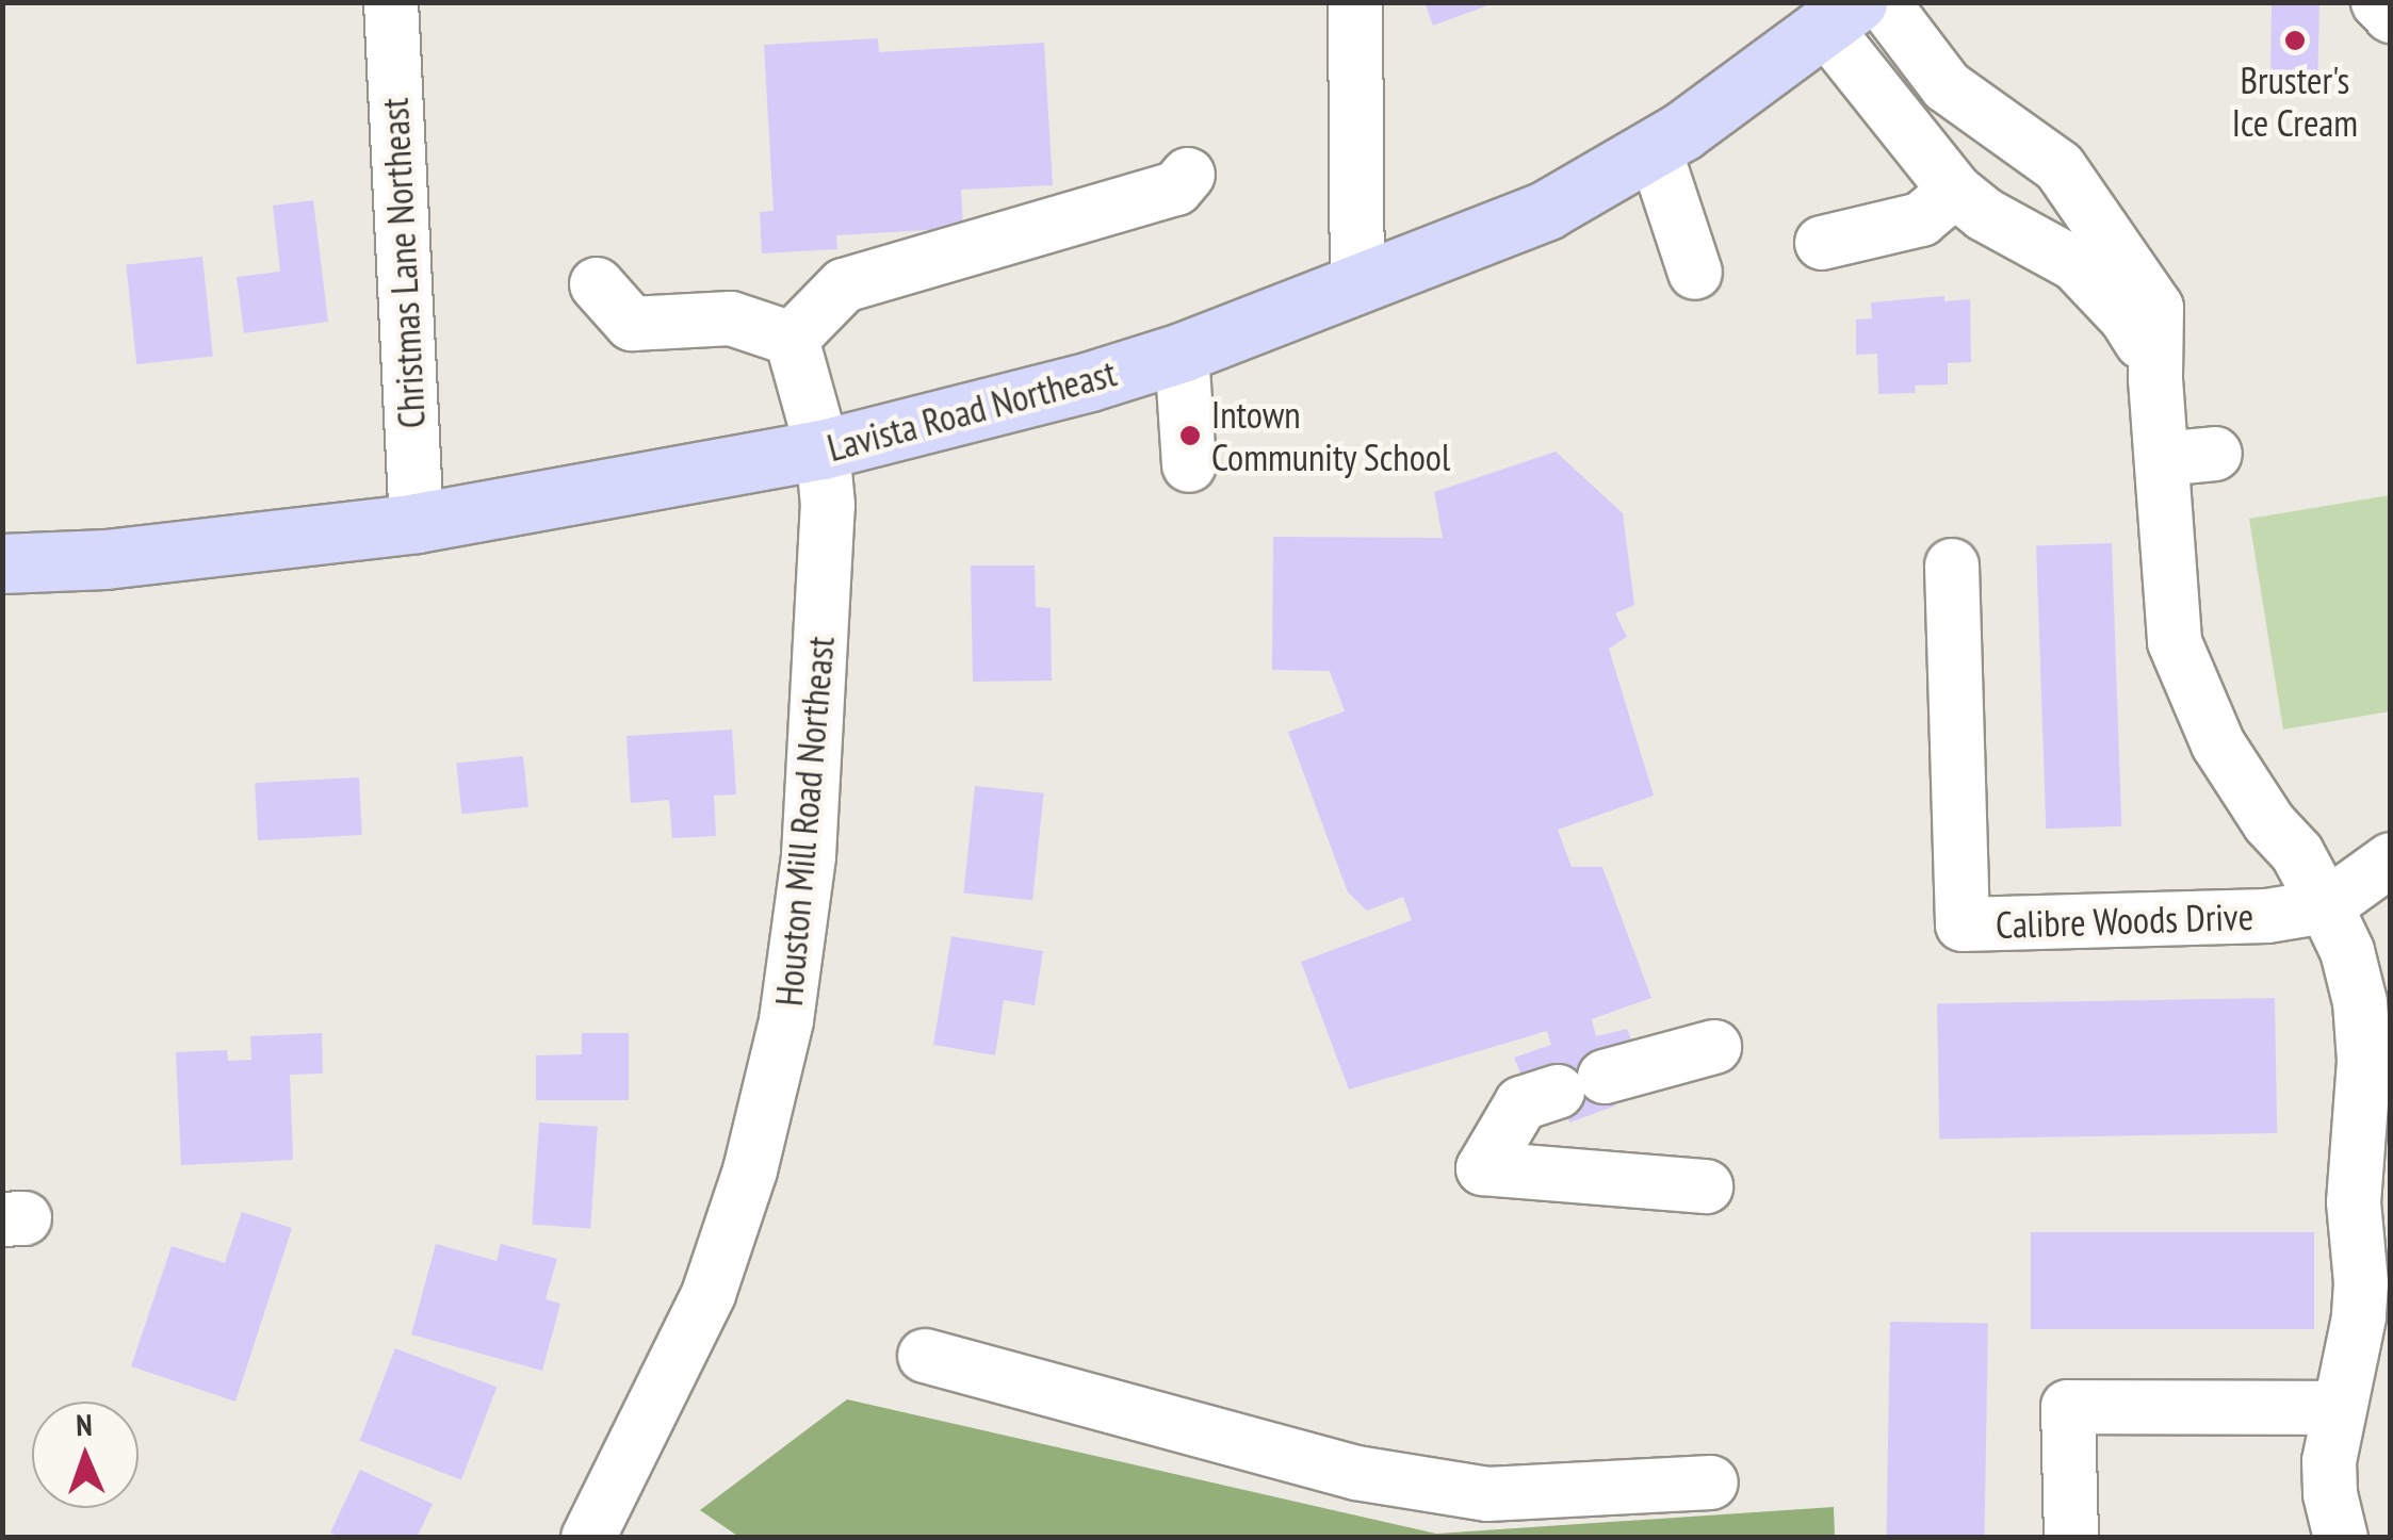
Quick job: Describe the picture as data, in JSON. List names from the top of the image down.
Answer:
{
  "streets": {
    "main road": ["Lavista Road Northeast"],
    "street": ["Christmas Lane Northeast", "Houston Mill Road Northeast", "Calibre Woods Drive"]
  },
  "crossings": [
    ["Christmas Lane Northeast", "Lavista Road Northeast"],
    ["Lavista Road Northeast", "Houston Mill Road Northeast"]
  ],
  "places": ["Bruster's Ice Cream", "Intown Community School"],
  "north": "top"
}
